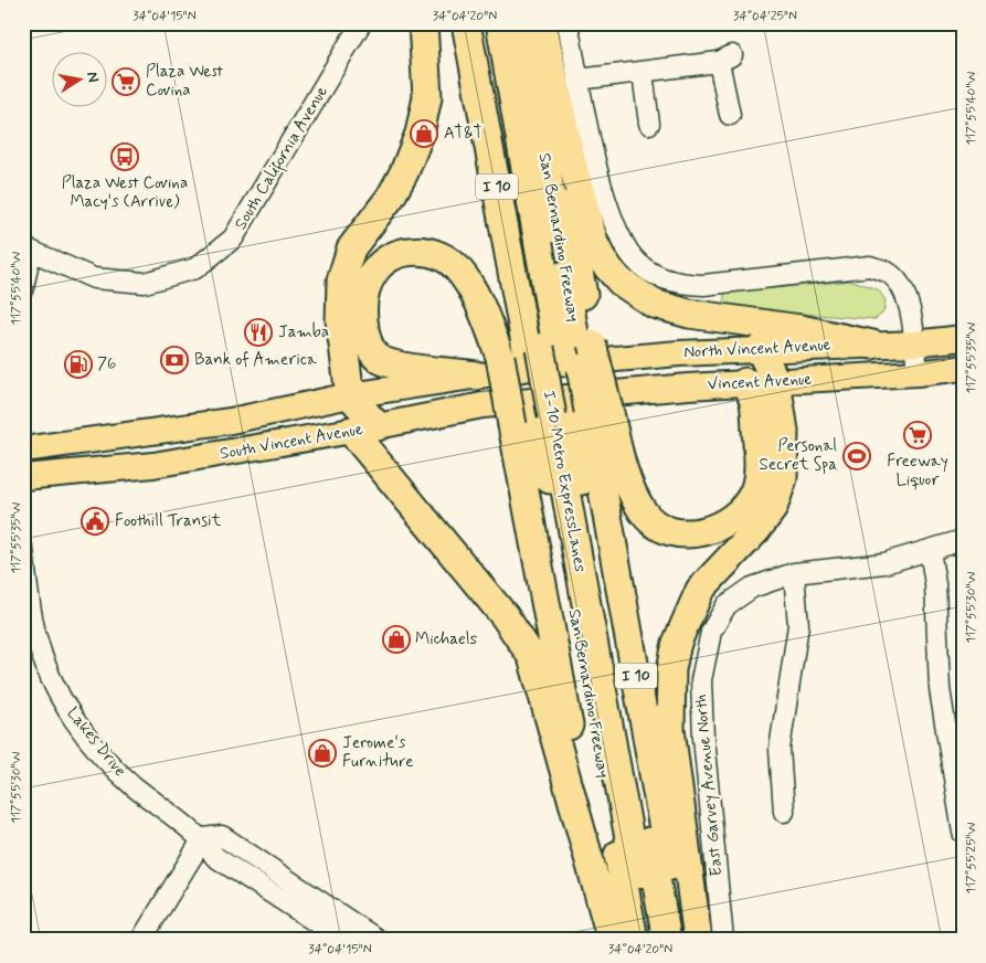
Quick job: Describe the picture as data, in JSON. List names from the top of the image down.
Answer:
{
  "streets": {
    "highway": ["I 10", "San Bernardino Freeway", "I-10 Metro ExpressLanes"],
    "main road": ["North Vincent Avenue", "Vincent Avenue", "South Vincent Avenue"],
    "street": ["South California Avenue", "Lakes Drive", "East Garvey Avenue North"]
  },
  "crossings": [
    ["San Bernardino Freeway", "North Vincent Avenue"],
    ["San Bernardino Freeway", "Vincent Avenue"],
    ["San Bernardino Freeway", "South Vincent Avenue"],
    ["San Bernardino Freeway", "I-10 Metro ExpressLanes"],
    ["North Vincent Avenue", "South Vincent Avenue"],
    ["Vincent Avenue", "South Vincent Avenue"],
    ["Vincent Avenue", "I-10 Metro ExpressLanes"],
    ["South Vincent Avenue", "I-10 Metro ExpressLanes"]
  ],
  "places": {
    "supermarket": ["Plaza West Covina", "Freeway Liquor"],
    "shop": ["AT&T", "Michaels", "Jerome's Furniture"],
    "bus stop": ["Plaza West Covina Macy's (Arrive)"],
    "restaurant": ["Jamba"],
    "bank": ["Bank of America"],
    "fuel station": ["76"],
    "sports": ["Personal Secret Spa"],
    "public building": ["Foothill Transit"]
  },
  "north": "right",
  "coordinates": [
    "34°04'15\"N",
    "34°04'20\"N",
    "34°04'25\"N",
    "117°55'40\"W",
    "117°55'35\"W",
    "117°55'30\"W",
    "117°55'25\"W"
  ]
}
